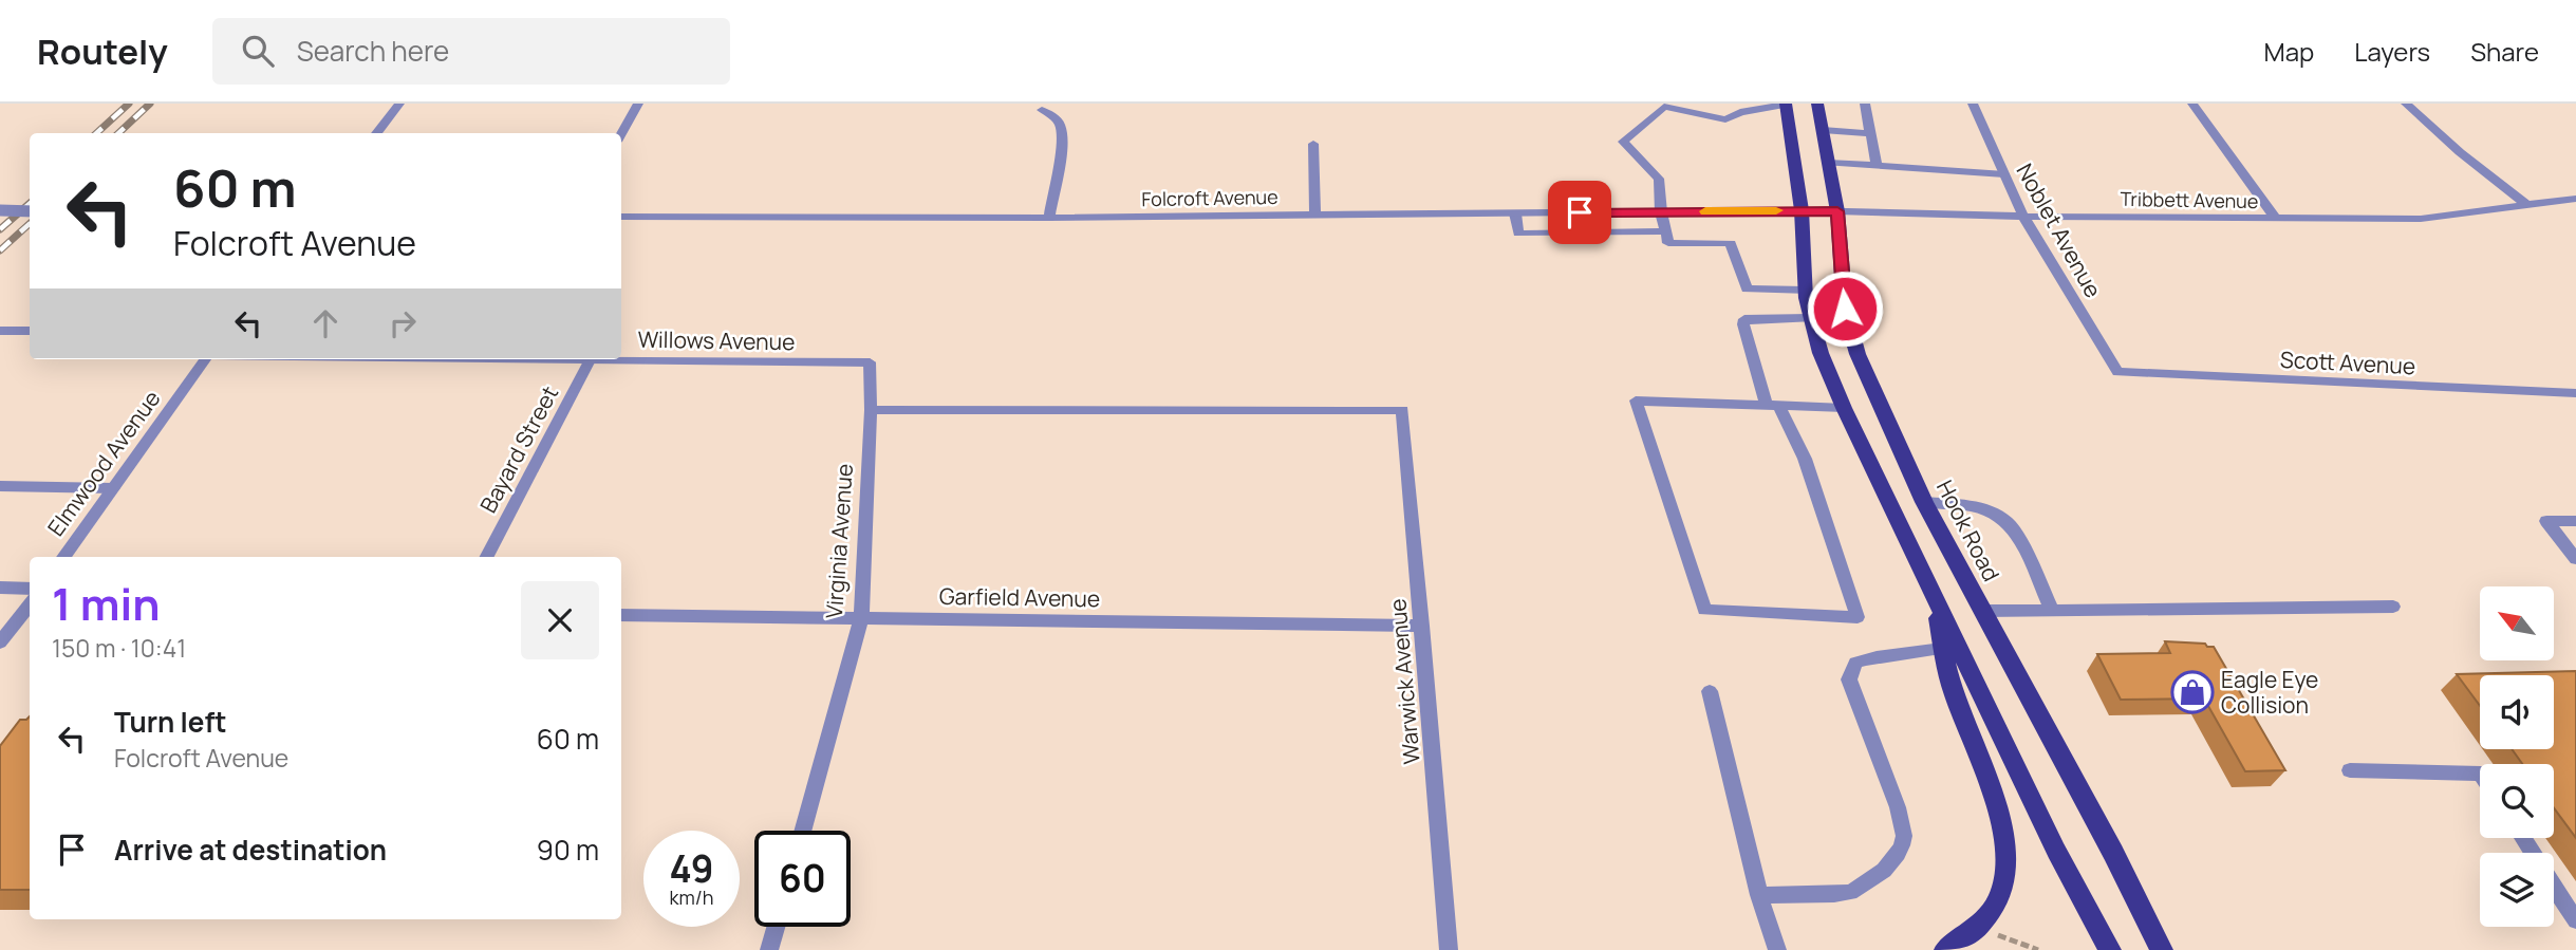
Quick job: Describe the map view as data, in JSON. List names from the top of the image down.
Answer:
{
  "streets": {
    "main road": ["Hook Road"],
    "street": [
      "Folcroft Avenue",
      "Tribbett Avenue",
      "Noblet Avenue",
      "Willows Avenue",
      "Scott Avenue",
      "Bayard Street",
      "Elmwood Avenue",
      "Virginia Avenue",
      "Garfield Avenue",
      "Warwick Avenue"
    ]
  },
  "crossings": [
    ["Folcroft Avenue", "Tribbett Avenue"],
    ["Tribbett Avenue", "Noblet Avenue"],
    ["Tribbett Avenue", "Hook Road"],
    ["Noblet Avenue", "Scott Avenue"],
    ["Willows Avenue", "Virginia Avenue"],
    ["Virginia Avenue", "Garfield Avenue"],
    ["Virginia Avenue", "Warwick Avenue"],
    ["Garfield Avenue", "Warwick Avenue"]
  ],
  "places": {
    "shop": ["Eagle Eye Collision"]
  },
  "north": "top left",
  "page": {
    "header": "Routely",
    "search": "Search here",
    "nav": ["Map", "Layers", "Share"],
    "turn": ["60 m", "Folcroft Avenue"],
    "heading": ["1 min", "150 m · 10:41"],
    "list": [
      {
        "name": "Turn left",
        "note": "Folcroft Avenue",
        "value": "60 m"
      },
      {
        "name": "Arrive at destination",
        "value": "90 m"
      }
    ],
    "speed": "49 km/h",
    "limit": "60"
  }
}
